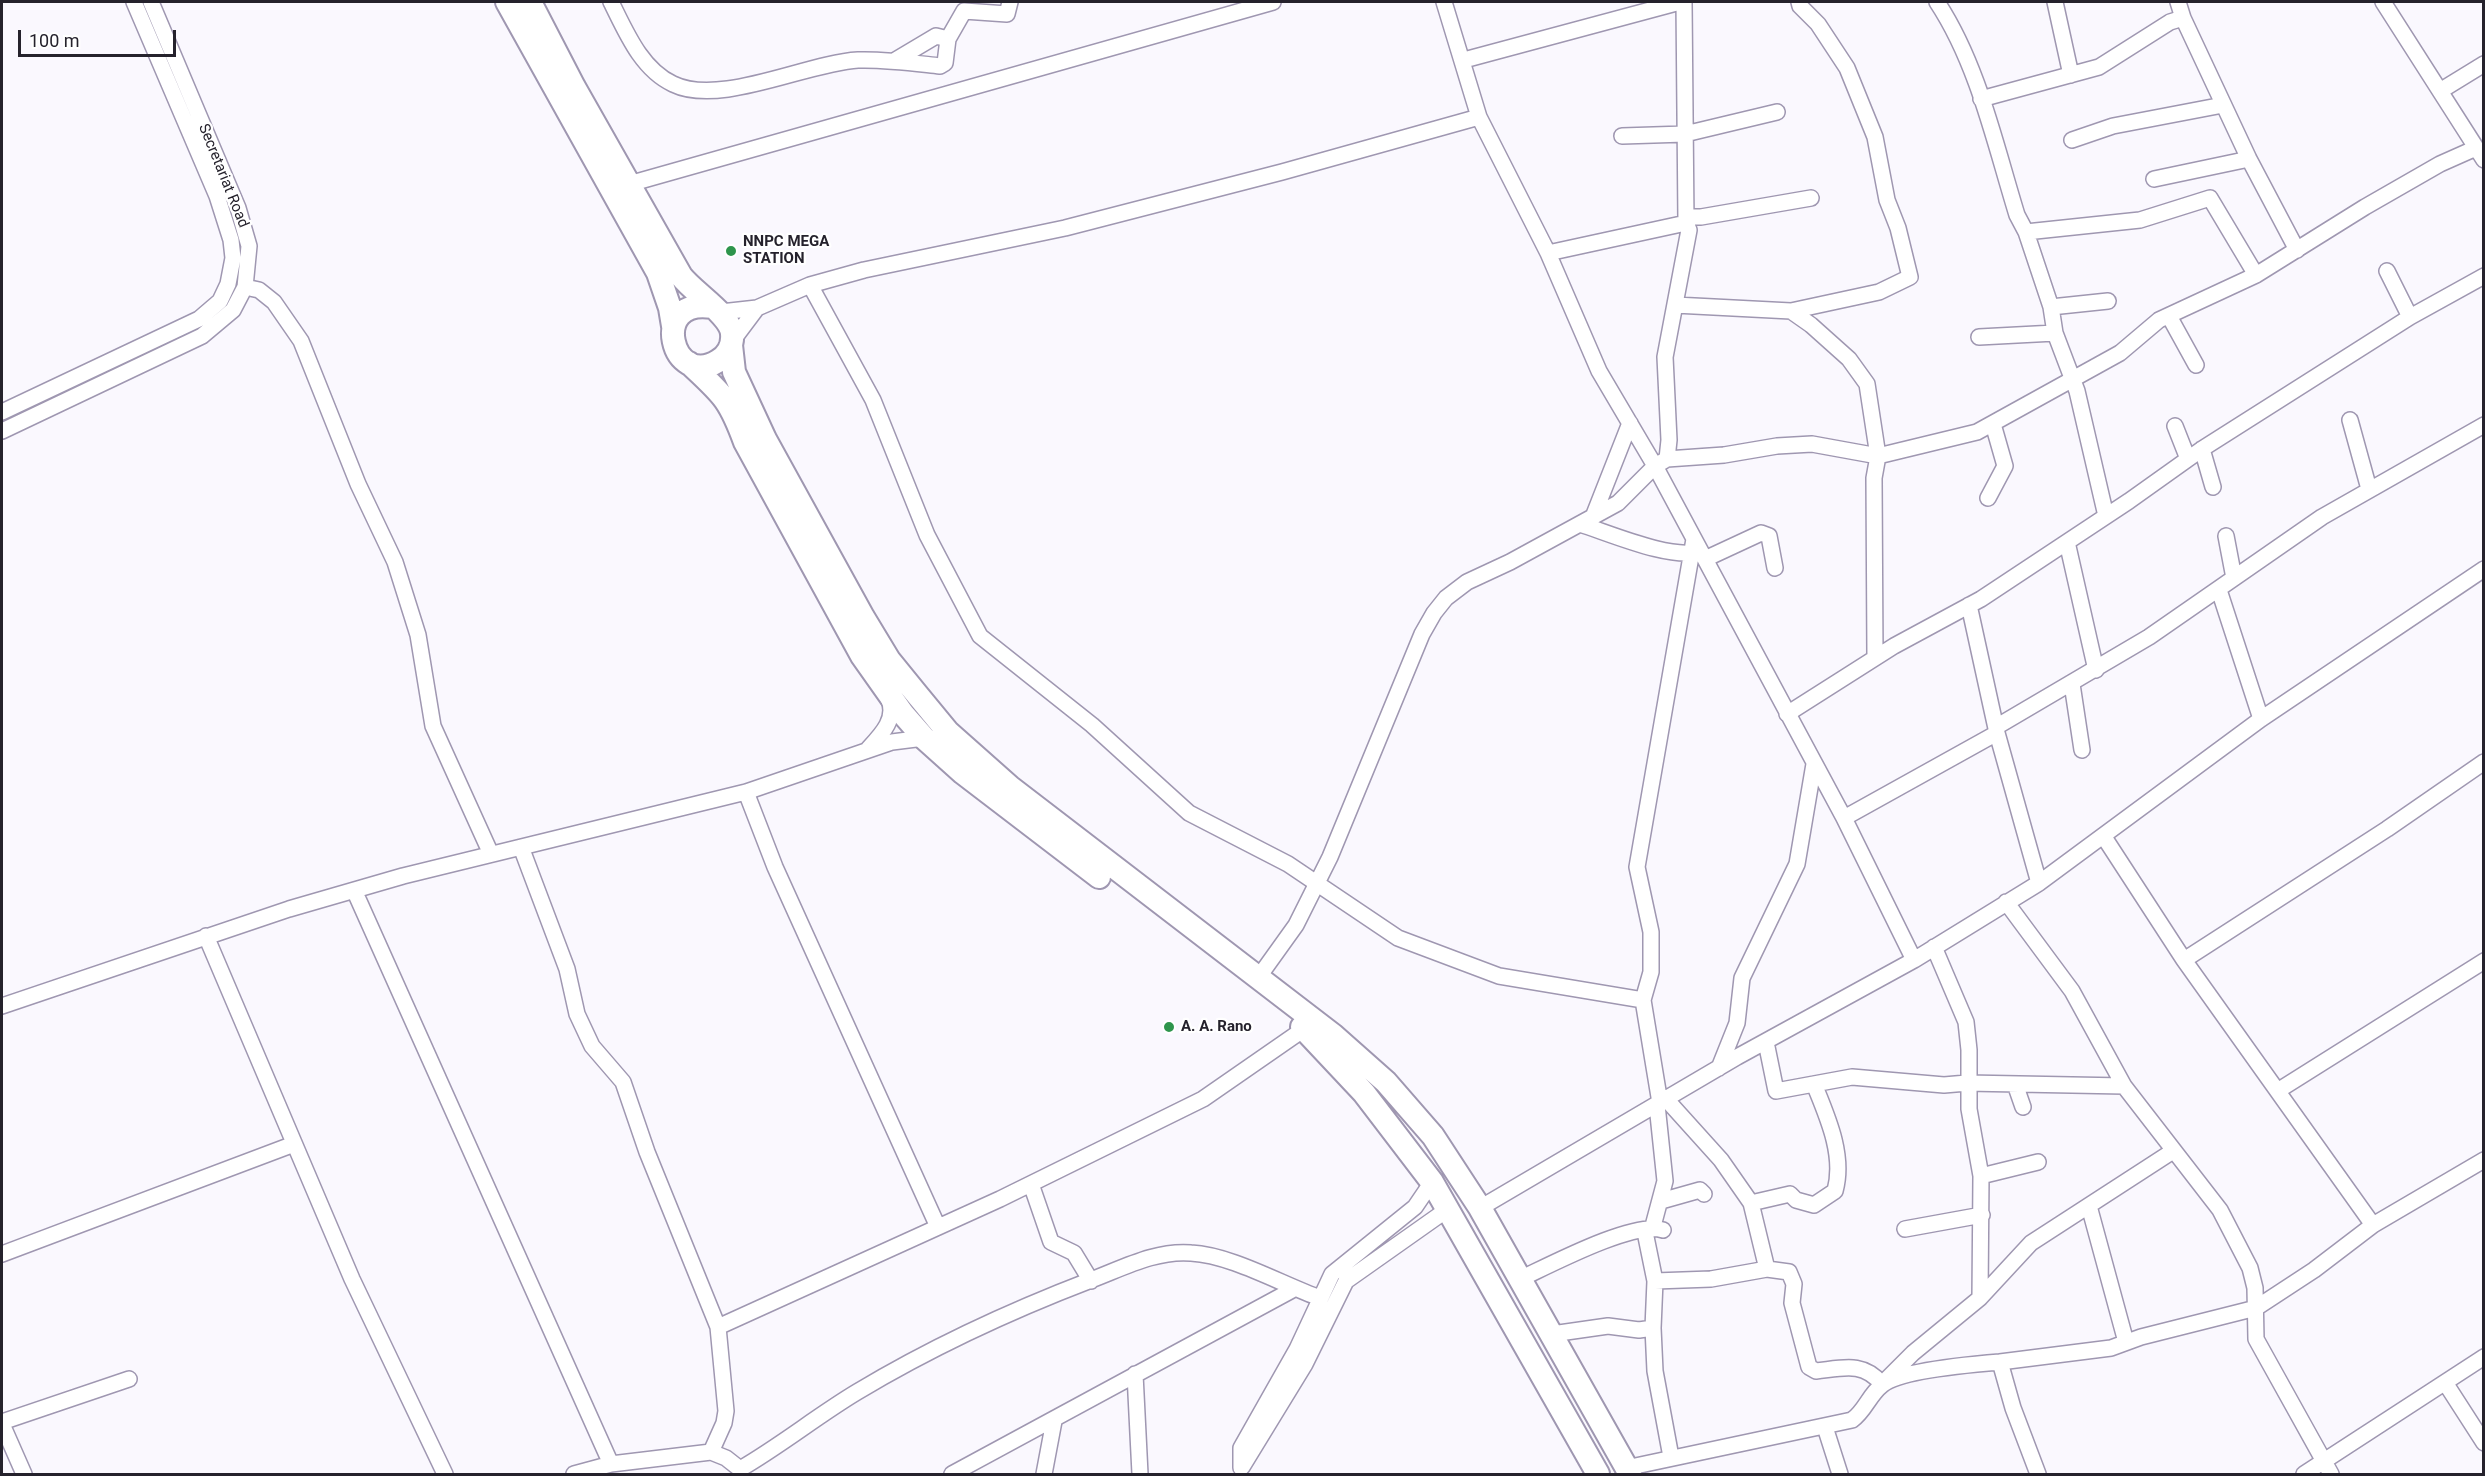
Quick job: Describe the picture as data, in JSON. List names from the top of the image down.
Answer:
{
  "streets": {
    "street": ["Secretariat Road"]
  },
  "places": ["NNPC MEGA STATION", "A. A. Rano"],
  "scale_bar": "100 m"
}
